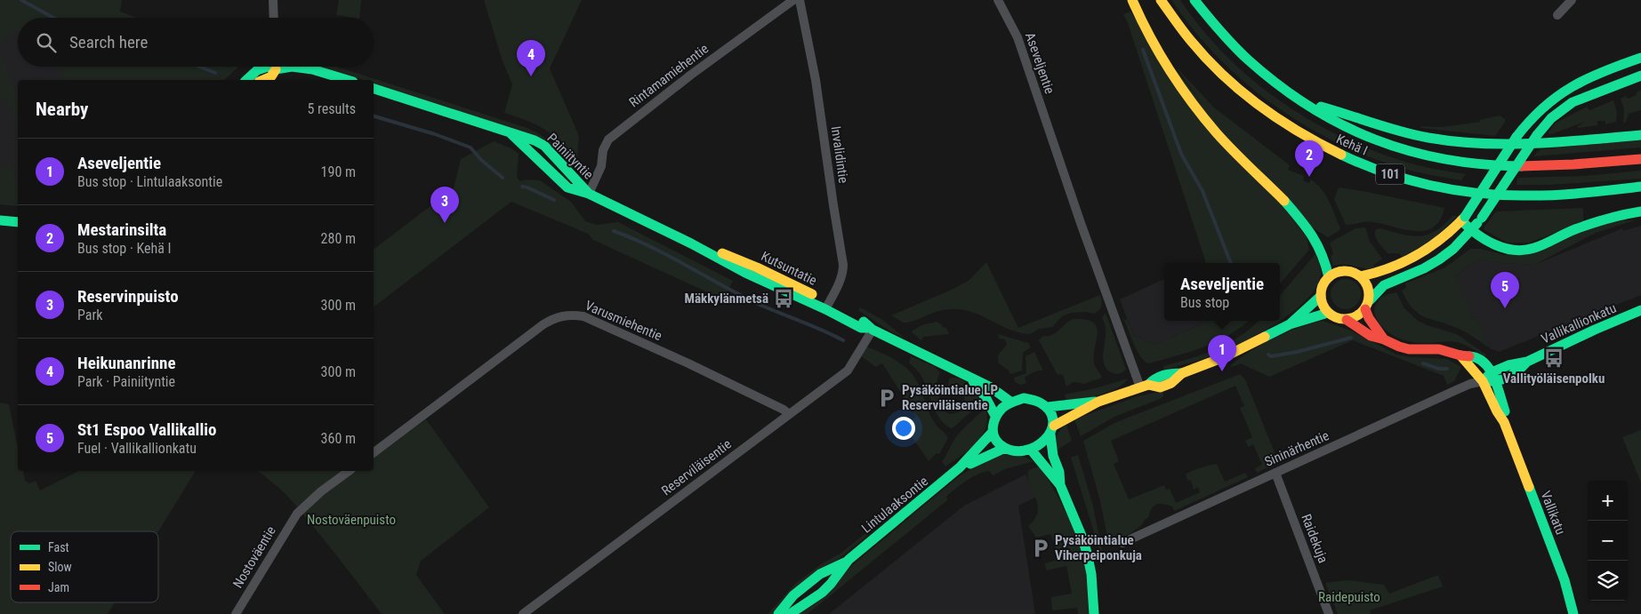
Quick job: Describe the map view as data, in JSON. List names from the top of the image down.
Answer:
{
  "streets": {
    "main road": [
      "Kehä I",
      "Painiityntie",
      "101",
      "Kutsuntatie",
      "Vallikallionkatu",
      "Lintulaaksontie",
      "Vallikatu"
    ],
    "street": [
      "Aseveljentie",
      "Rintamamiehentie",
      "Invalidintie",
      "Varusmiehentie",
      "Sininärhentie",
      "Reserviläisentie",
      "Raidekuja",
      "Nostoväentie"
    ]
  },
  "crossings": [
    ["Rintamamiehentie", "Painiityntie"],
    ["Rintamamiehentie", "Kutsuntatie"],
    ["Invalidintie", "Kutsuntatie"],
    ["Painiityntie", "Kutsuntatie"],
    ["Kutsuntatie", "Reserviläisentie"],
    ["Kutsuntatie", "Lintulaaksontie"],
    ["Varusmiehentie", "Reserviläisentie"],
    ["Vallikallionkatu", "Vallikatu"],
    ["Sininärhentie", "Vallikatu"],
    ["Sininärhentie", "Raidekuja"]
  ],
  "parks": ["Nostoväenpuisto", "Raidepuisto"],
  "places": {
    "bus stop": ["Mäkkylänmetsä", "Vallityöläisenpolku"],
    "parking": ["Pysäköintialue LP Reserviläisentie", "Pysäköintialue Viherpeiponkuja"]
  },
  "legend": ["Fast", "Slow", "Jam"],
  "page": {
    "search": "Search here",
    "pins": [
      "4",
      "2",
      "3",
      "5",
      "1"
    ],
    "heading": ["Nearby", "5 results"],
    "list": [
      {
        "mark": "1",
        "name": "Aseveljentie",
        "note": "Bus stop · Lintulaaksontie",
        "value": "190 m"
      },
      {
        "mark": "2",
        "name": "Mestarinsilta",
        "note": "Bus stop · Kehä I",
        "value": "280 m"
      },
      {
        "mark": "3",
        "name": "Reservinpuisto",
        "note": "Park",
        "value": "300 m"
      },
      {
        "mark": "4",
        "name": "Heikunanrinne",
        "note": "Park · Painiityntie",
        "value": "300 m"
      },
      {
        "mark": "5",
        "name": "St1 Espoo Vallikallio",
        "note": "Fuel · Vallikallionkatu",
        "value": "360 m"
      }
    ],
    "popup": ["Aseveljentie", "Bus stop"],
    "map_buttons": ["+", "−"]
  }
}
